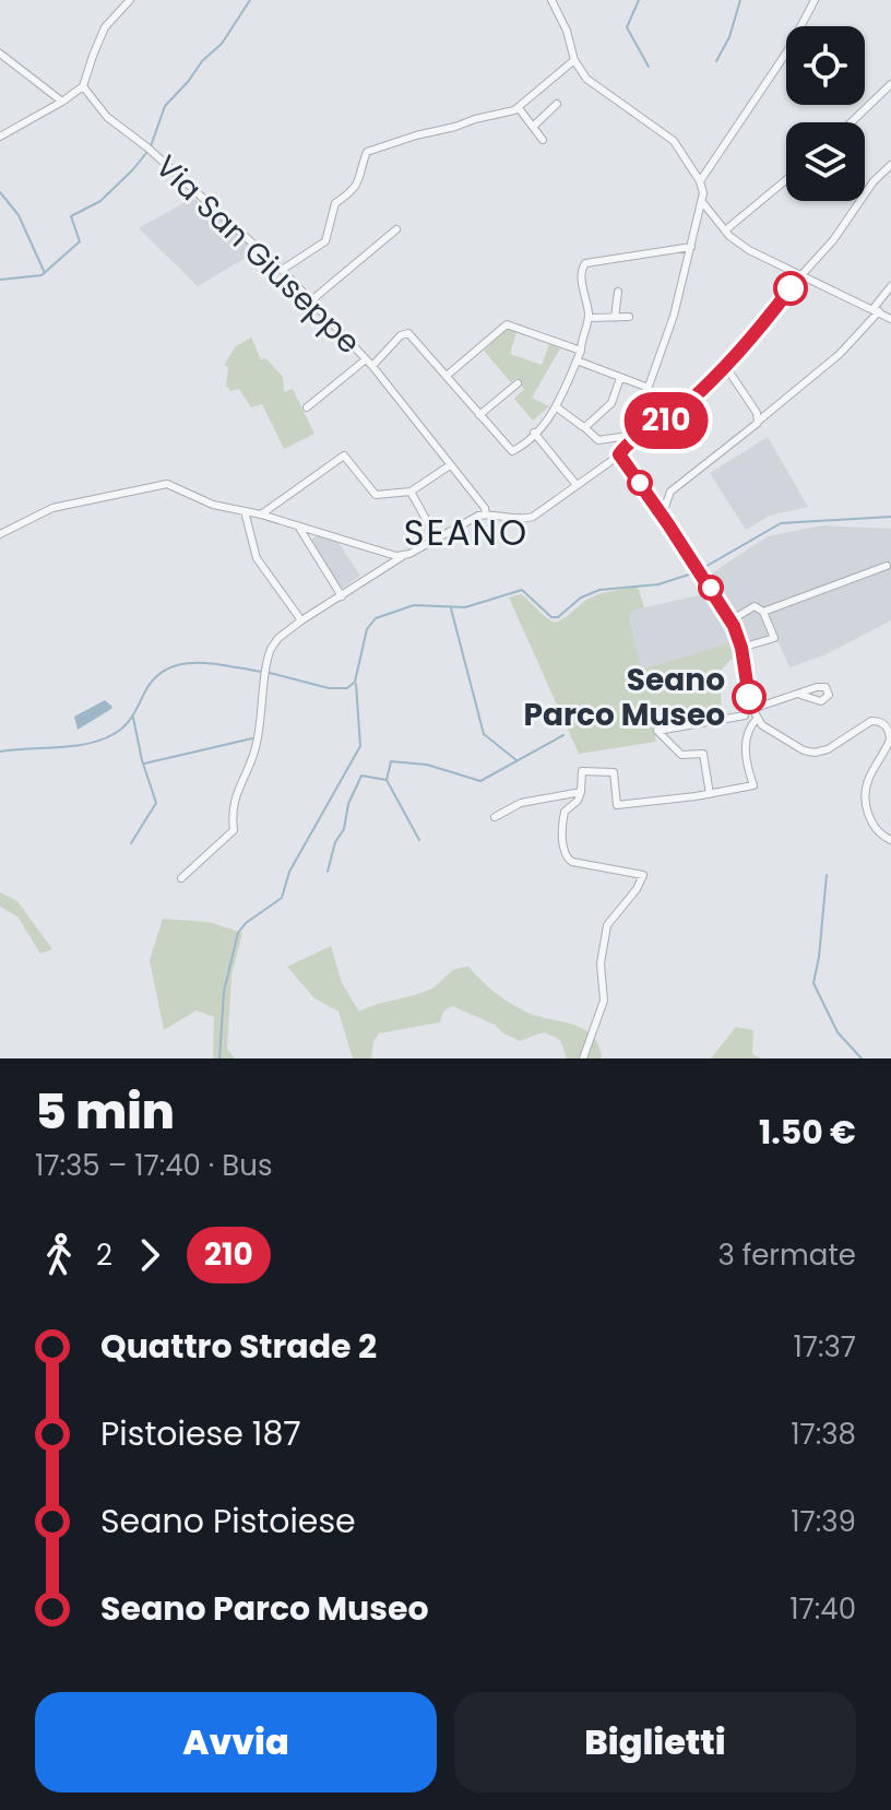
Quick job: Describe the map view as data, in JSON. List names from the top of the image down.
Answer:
{
  "streets": {
    "street": ["Via San Giuseppe"]
  },
  "districts": ["SEANO"],
  "places": ["Seano Parco Museo"],
  "lines": ["bus line 210"],
  "page": {
    "on_map": "210",
    "heading": ["5 min", "17:35 – 17:40 · Bus", "1.50 €"],
    "legs": ["2", "210", "3 fermate"],
    "list": [
      {
        "name": "Quattro Strade 2",
        "value": "17:37"
      },
      {
        "name": "Pistoiese 187",
        "value": "17:38"
      },
      {
        "name": "Seano Pistoiese",
        "value": "17:39"
      },
      {
        "name": "Seano Parco Museo",
        "value": "17:40"
      }
    ],
    "buttons": ["Avvia", "Biglietti"]
  }
}
